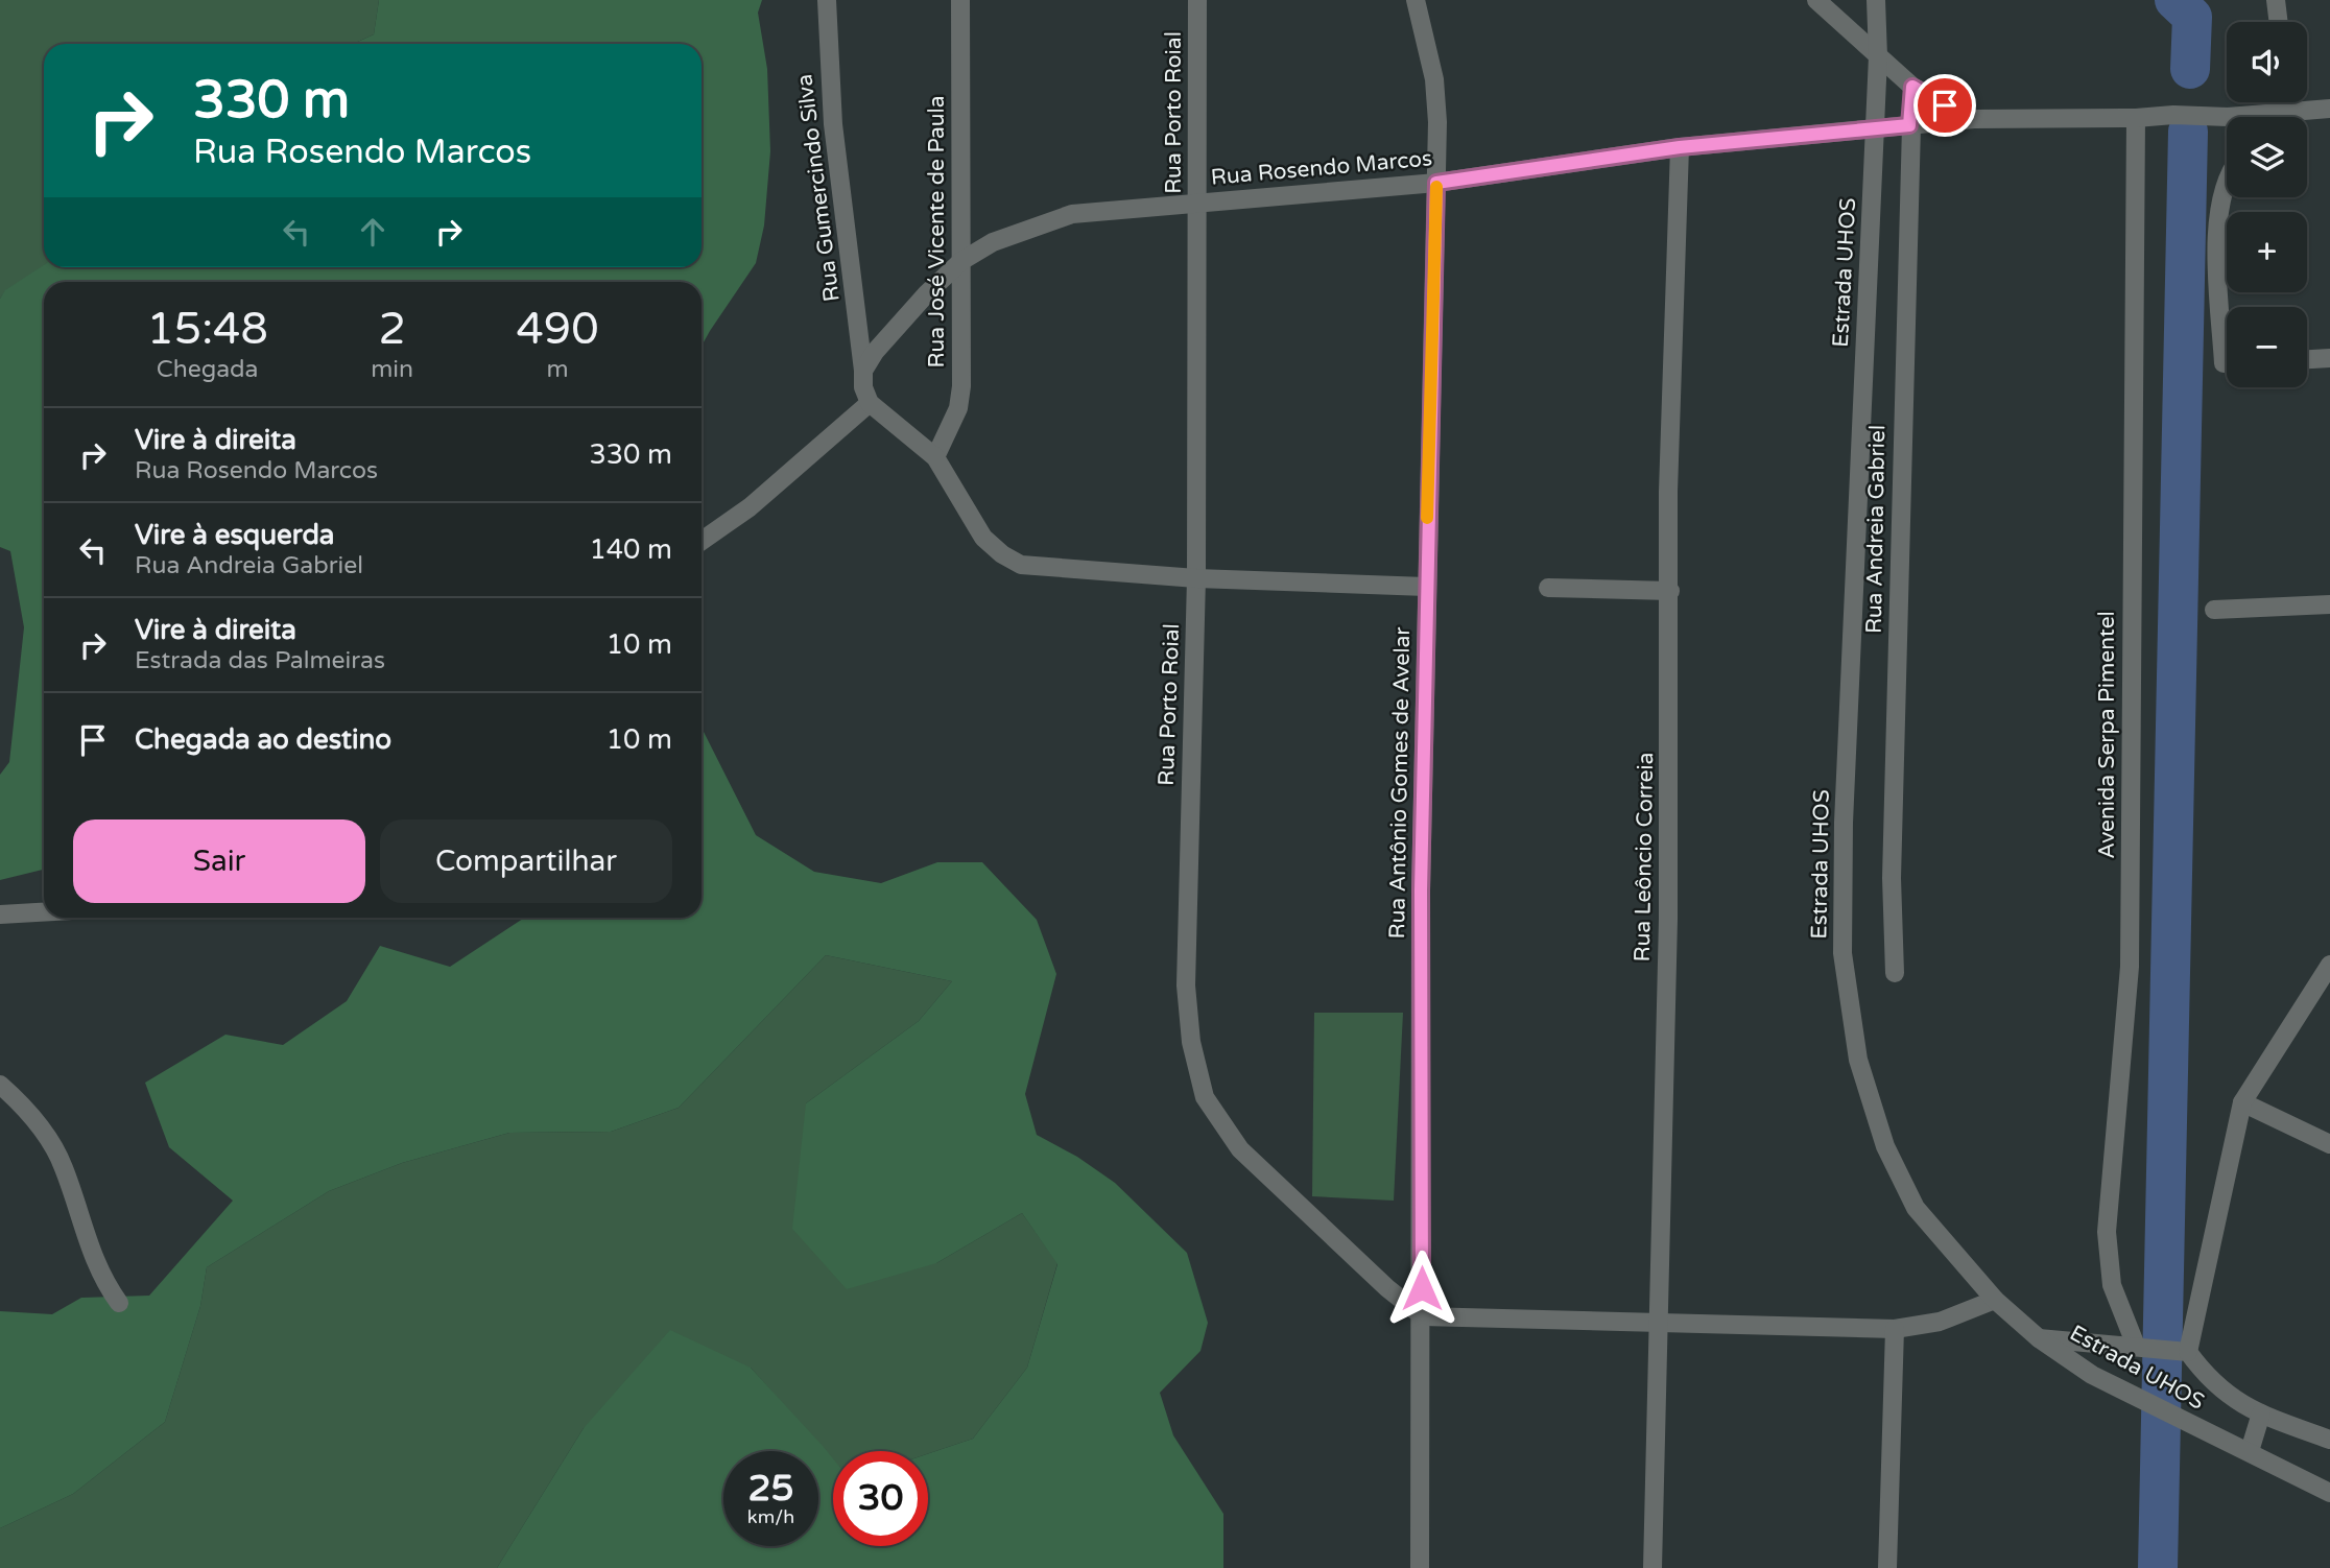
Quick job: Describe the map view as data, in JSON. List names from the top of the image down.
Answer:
{
  "streets": {
    "street": [
      "Rua Porto Roial",
      "Rua Rosendo Marcos",
      "Rua Gumercindo Silva",
      "Rua José Vicente de Paula",
      "Estrada UHOS",
      "Rua Andreia Gabriel",
      "Avenida Serpa Pimentel",
      "Rua Antônio Gomes de Avelar",
      "Rua Leôncio Correia"
    ]
  },
  "crossings": [
    ["Rua Porto Roial", "Rua Rosendo Marcos"],
    ["Rua Porto Roial", "Rua Antônio Gomes de Avelar"],
    ["Rua Rosendo Marcos", "Rua Gumercindo Silva"],
    ["Rua Rosendo Marcos", "Rua José Vicente de Paula"],
    ["Rua Rosendo Marcos", "Estrada UHOS"],
    ["Rua Rosendo Marcos", "Rua Andreia Gabriel"],
    ["Rua Rosendo Marcos", "Avenida Serpa Pimentel"],
    ["Rua Rosendo Marcos", "Rua Antônio Gomes de Avelar"],
    ["Rua Rosendo Marcos", "Rua Leôncio Correia"]
  ],
  "page": {
    "map_buttons": ["+", "−"],
    "turn": ["330 m", "Rua Rosendo Marcos"],
    "eta": [
      "15:48",
      "Chegada",
      "2",
      "min",
      "490",
      "m"
    ],
    "list": [
      {
        "name": "Vire à direita",
        "note": "Rua Rosendo Marcos",
        "value": "330 m"
      },
      {
        "name": "Vire à esquerda",
        "note": "Rua Andreia Gabriel",
        "value": "140 m"
      },
      {
        "name": "Vire à direita",
        "note": "Estrada das Palmeiras",
        "value": "10 m"
      },
      {
        "name": "Chegada ao destino",
        "value": "10 m"
      }
    ],
    "buttons": ["Sair", "Compartilhar"],
    "speed": "25 km/h",
    "limit": "30"
  }
}
